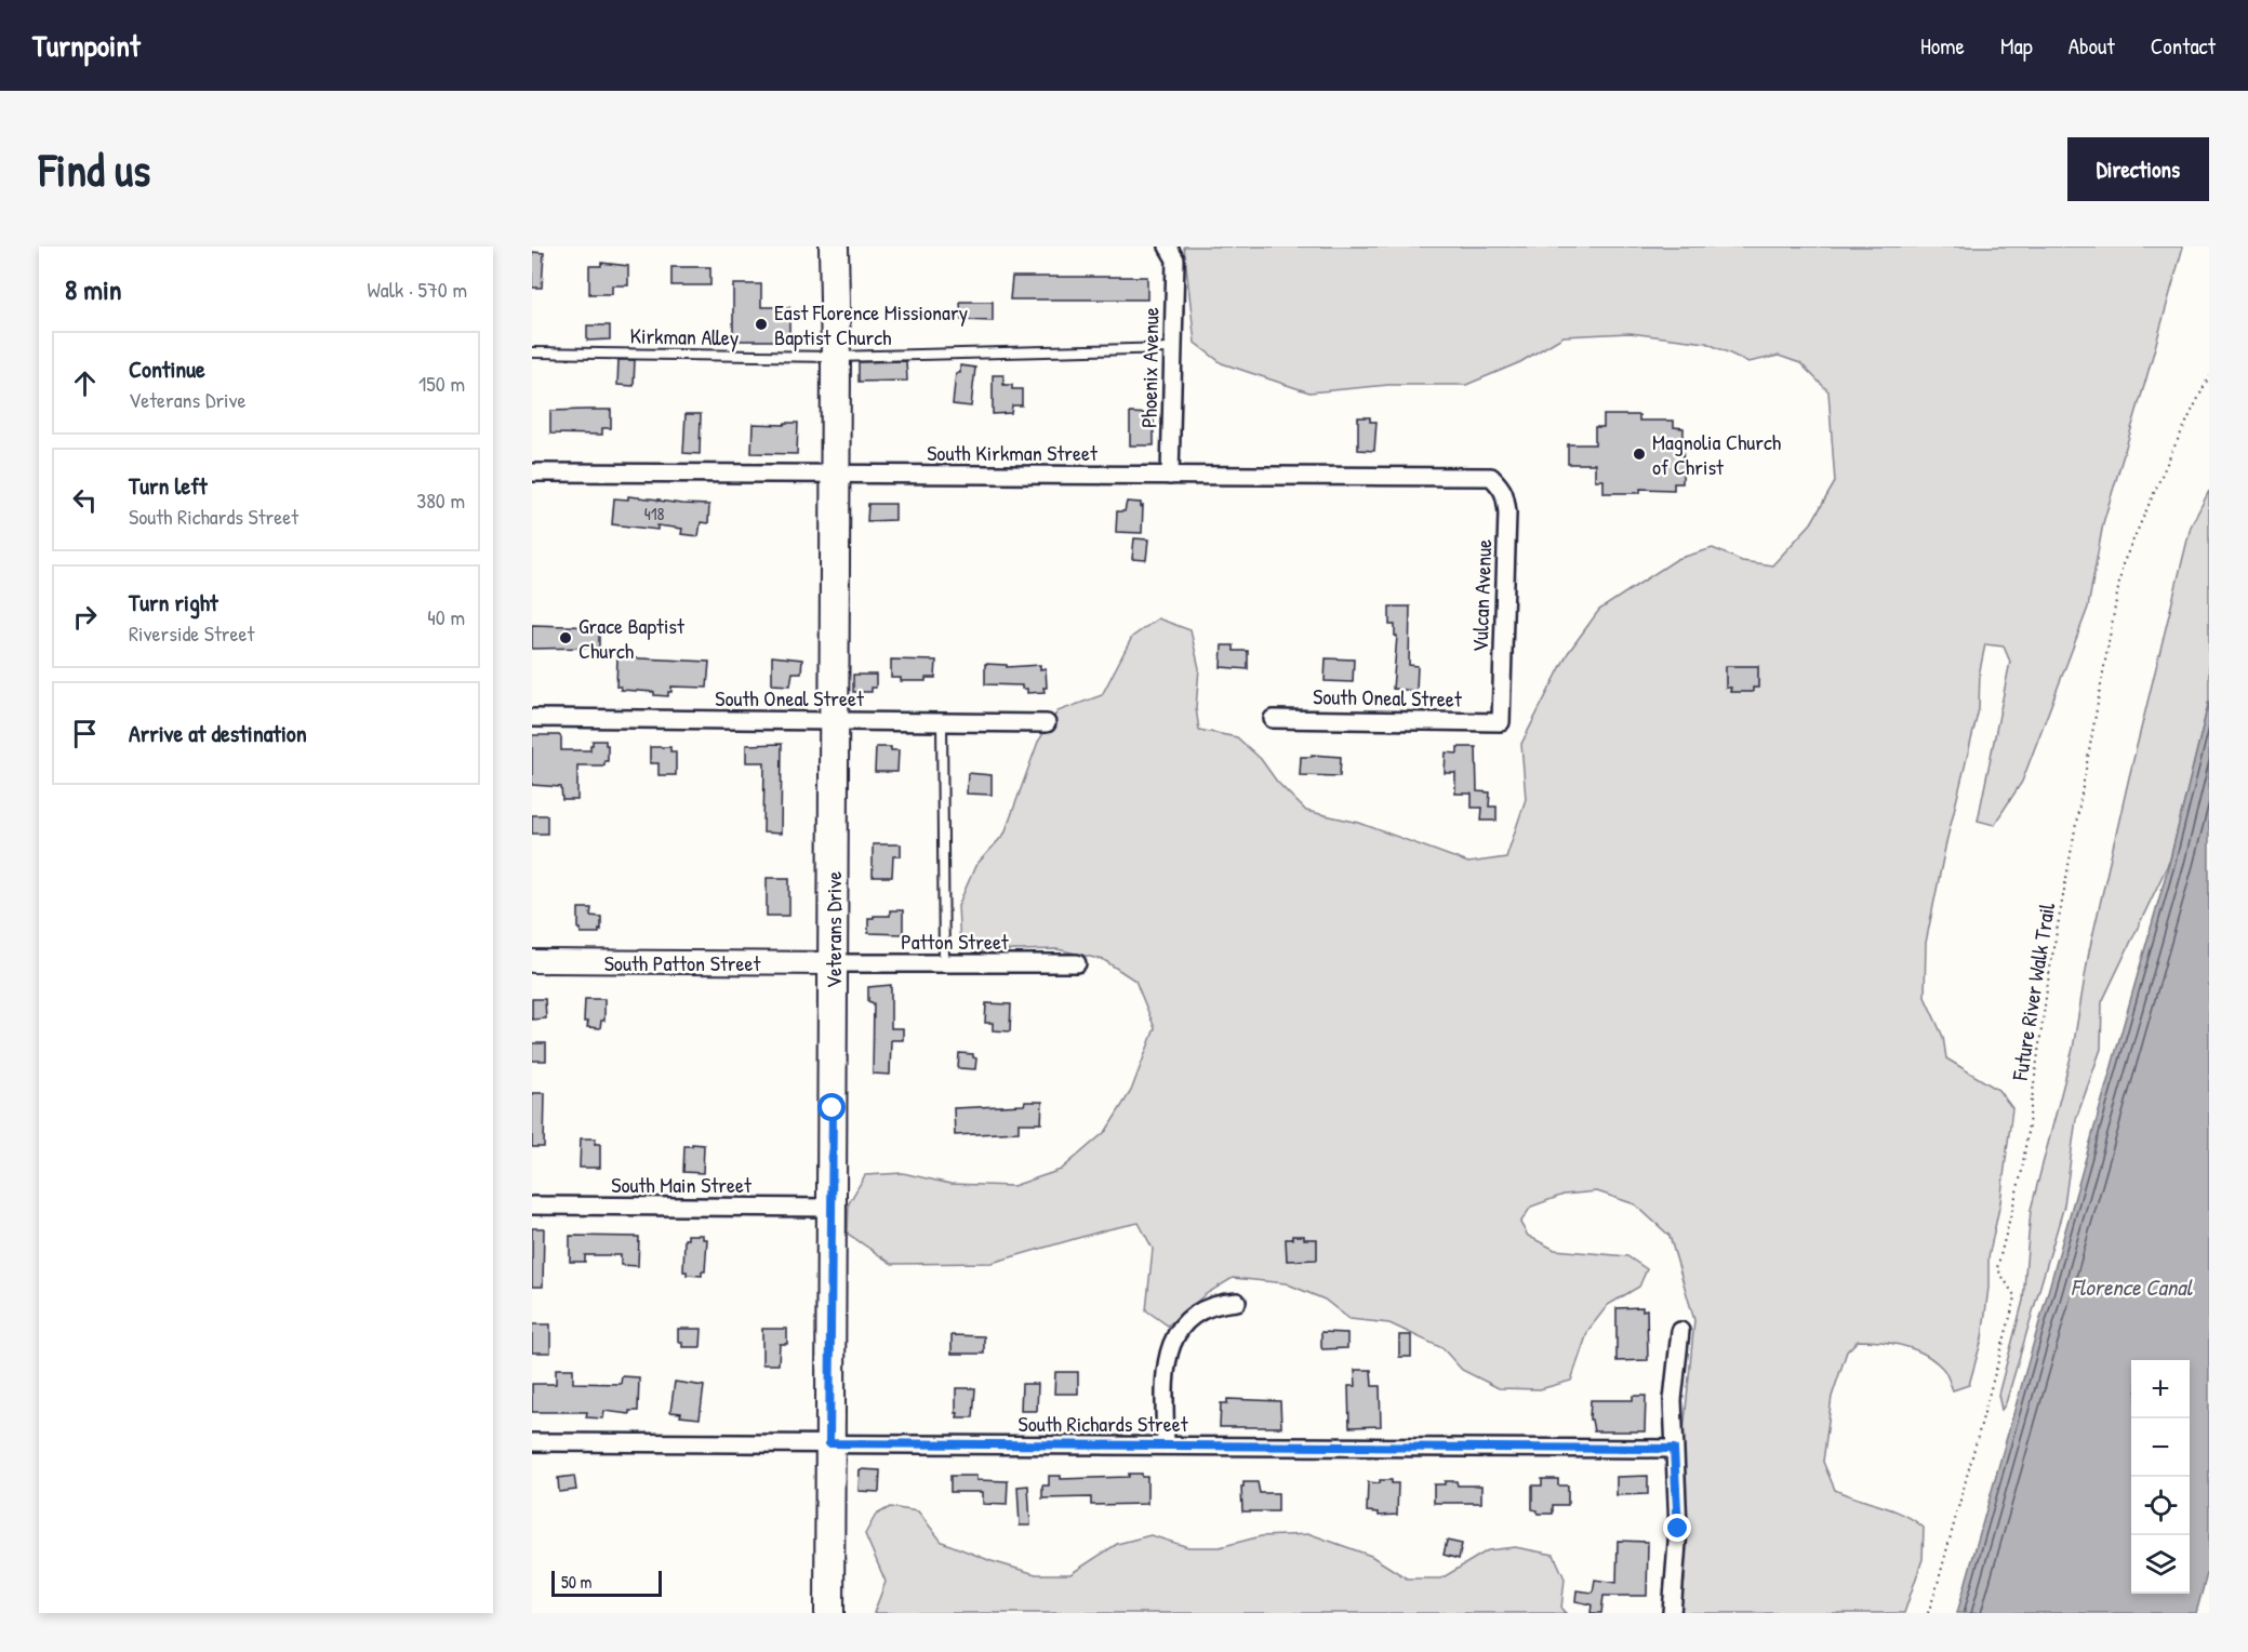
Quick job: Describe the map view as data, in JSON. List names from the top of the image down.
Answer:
{
  "streets": {
    "main road": ["Veterans Drive"],
    "street": [
      "Phoenix Avenue",
      "South Kirkman Street",
      "Vulcan Avenue",
      "South Oneal Street",
      "Patton Street",
      "South Patton Street",
      "South Main Street",
      "South Richards Street"
    ],
    "lane": ["Kirkman Alley"],
    "path": ["Future River Walk Trail"]
  },
  "crossings": [
    ["Kirkman Alley", "Phoenix Avenue"],
    ["Kirkman Alley", "Veterans Drive"],
    ["Phoenix Avenue", "South Kirkman Street"],
    ["South Kirkman Street", "Vulcan Avenue"],
    ["South Kirkman Street", "Veterans Drive"],
    ["Vulcan Avenue", "South Oneal Street"],
    ["South Oneal Street", "Veterans Drive"],
    ["Veterans Drive", "Patton Street"],
    ["Veterans Drive", "South Patton Street"],
    ["Veterans Drive", "South Main Street"],
    ["Veterans Drive", "South Richards Street"],
    ["Patton Street", "South Patton Street"]
  ],
  "water": ["Florence Canal"],
  "places": ["East Florence Missionary Baptist Church", "Magnolia Church of Christ", "Grace Baptist Church"],
  "house_numbers": ["418"],
  "scale_bar": "50 m",
  "page": {
    "header": "Turnpoint",
    "nav": [
      "Home",
      "Map",
      "About",
      "Contact"
    ],
    "buttons": "Directions",
    "title": "Find us",
    "heading": ["8 min", "Walk · 570 m"],
    "list": [
      ["Continue", "Veterans Drive", "150 m"],
      ["Turn left", "South Richards Street", "380 m"],
      ["Turn right", "Riverside Street", "40 m"],
      "Arrive at destination"
    ],
    "map_buttons": ["+", "−"],
    "scale": "50 m"
  }
}
